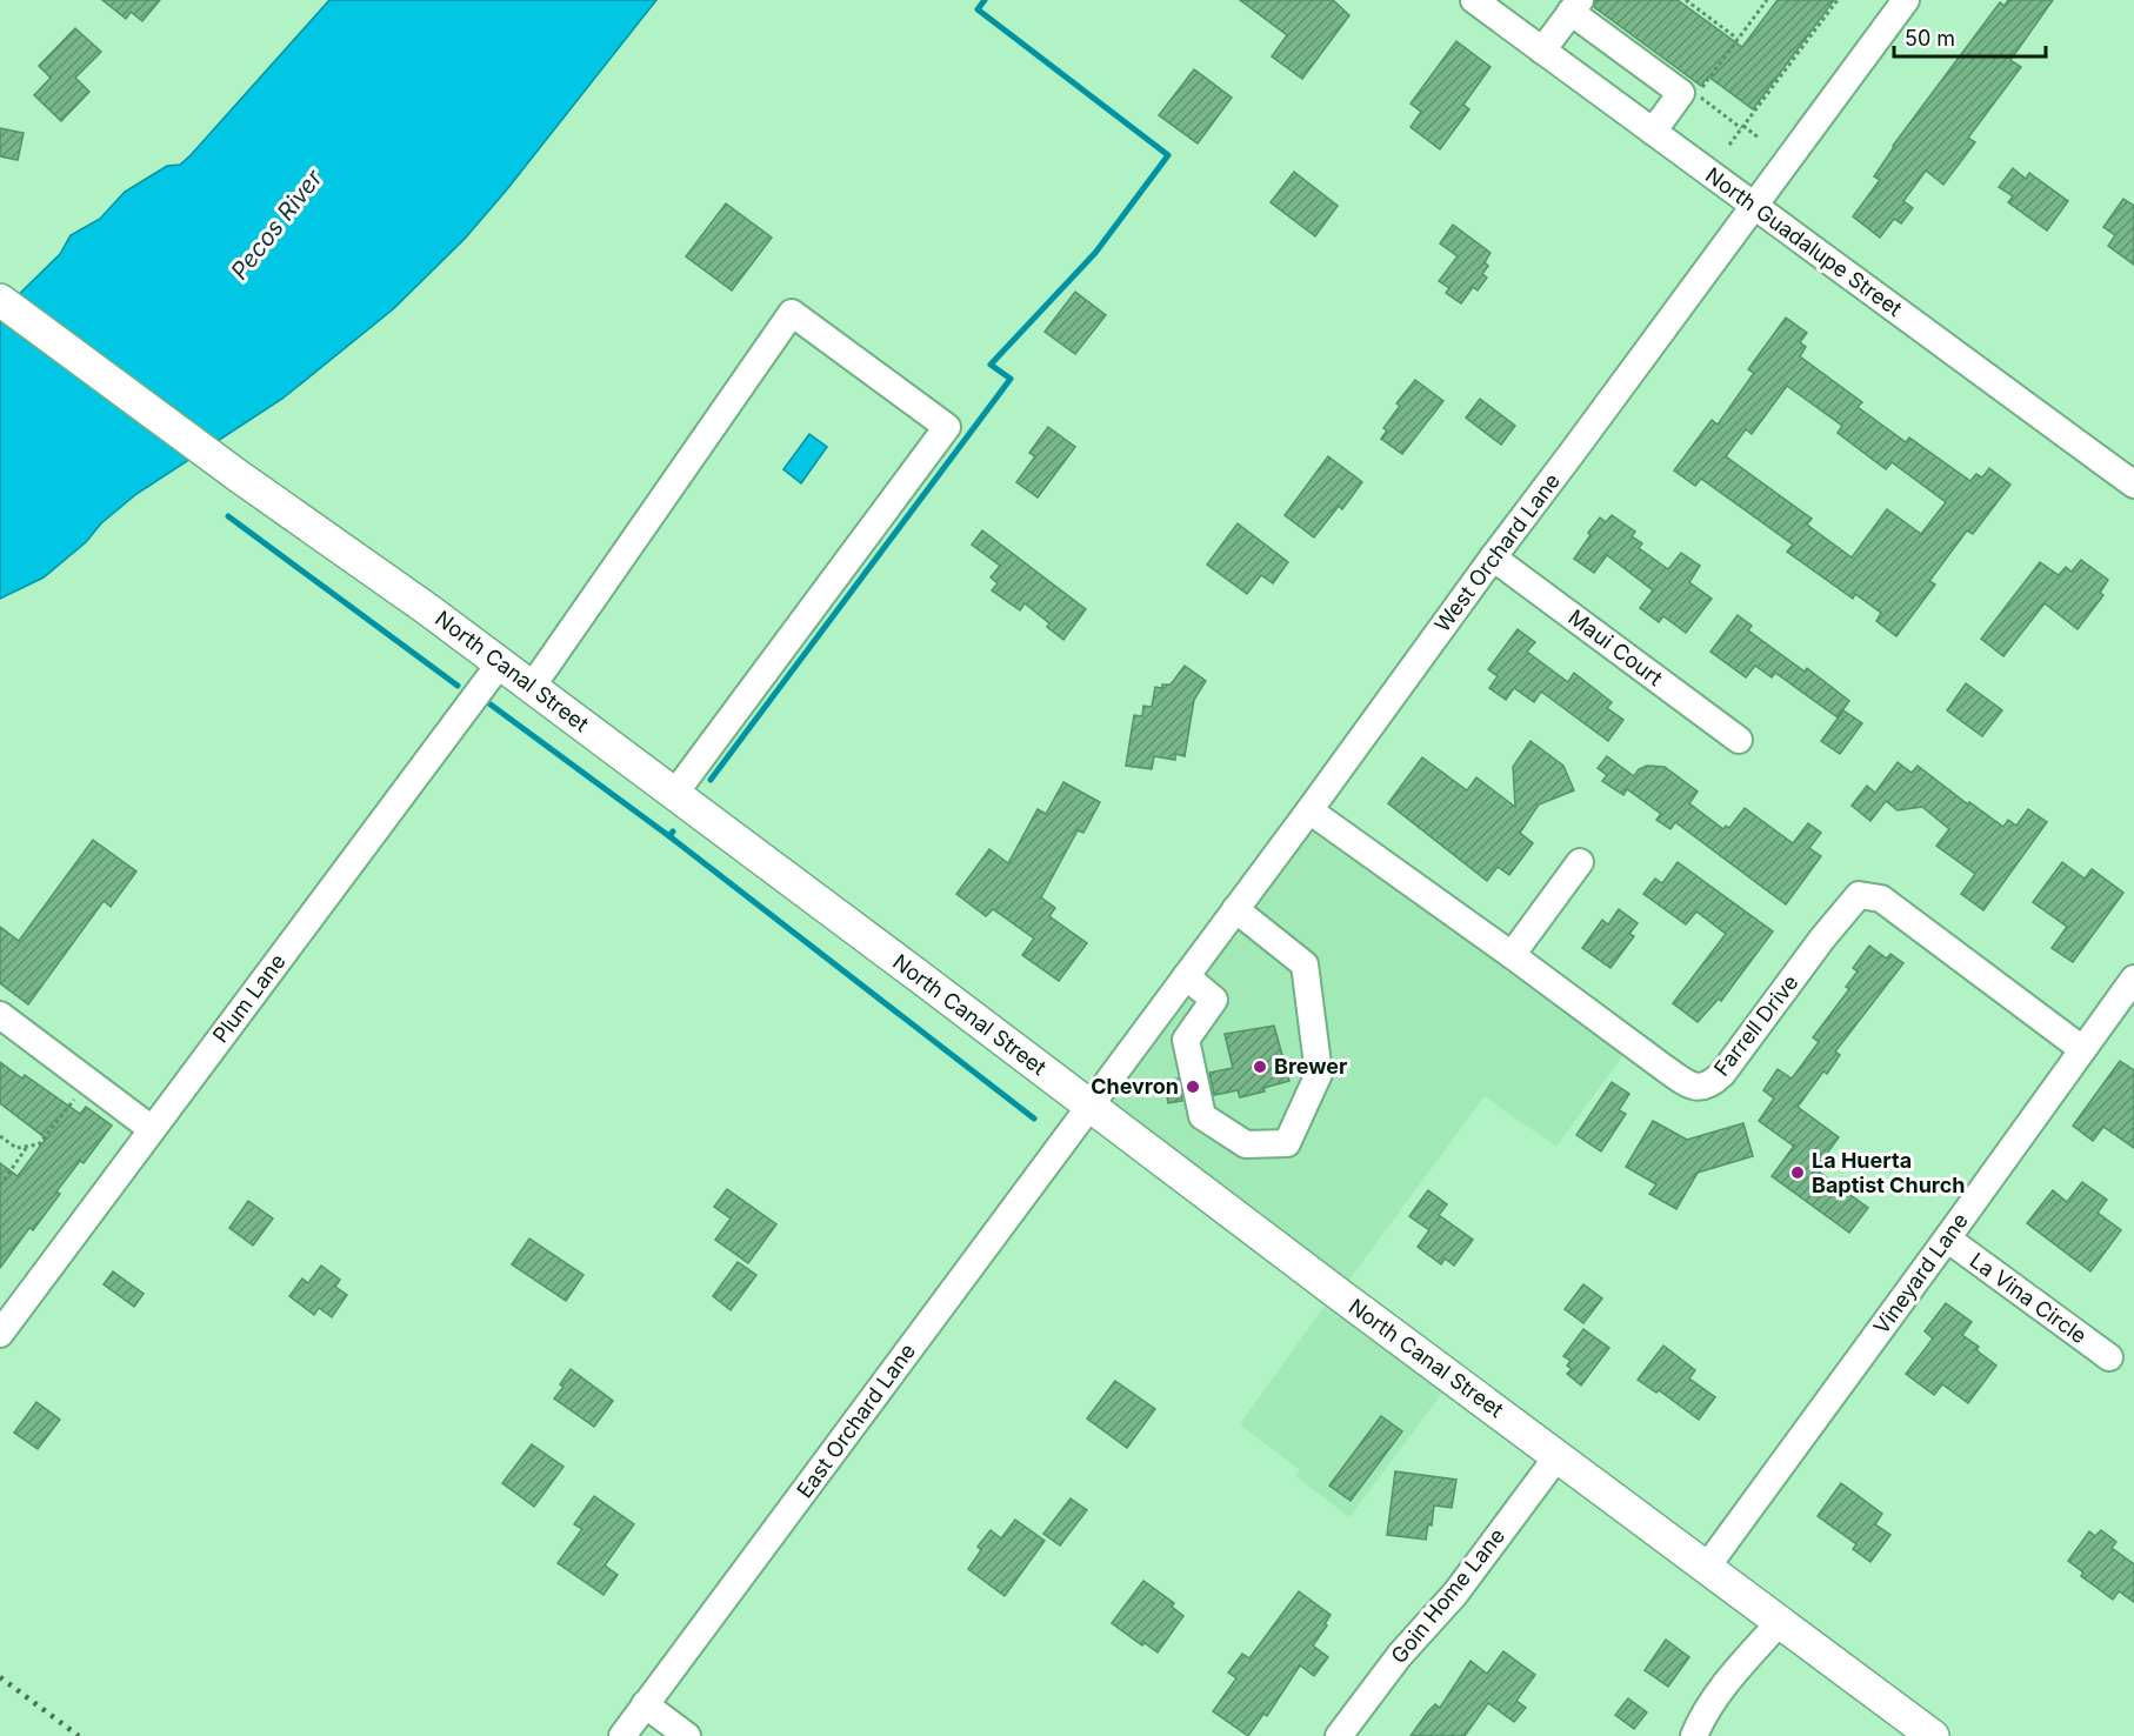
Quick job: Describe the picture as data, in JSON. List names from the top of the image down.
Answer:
{
  "streets": {
    "main road": ["North Canal Street"],
    "street": [
      "North Guadalupe Street",
      "West Orchard Lane",
      "Maui Court",
      "Plum Lane",
      "Farrell Drive",
      "Vineyard Lane",
      "La Vina Circle",
      "East Orchard Lane",
      "Goin Home Lane"
    ]
  },
  "crossings": [
    ["North Guadalupe Street", "West Orchard Lane"],
    ["West Orchard Lane", "Maui Court"],
    ["West Orchard Lane", "North Canal Street"],
    ["West Orchard Lane", "Farrell Drive"],
    ["West Orchard Lane", "East Orchard Lane"],
    ["North Canal Street", "Plum Lane"],
    ["North Canal Street", "Vineyard Lane"],
    ["North Canal Street", "East Orchard Lane"],
    ["North Canal Street", "Goin Home Lane"],
    ["Farrell Drive", "Vineyard Lane"],
    ["Vineyard Lane", "La Vina Circle"]
  ],
  "water": ["Pecos River"],
  "places": ["Brewer", "Chevron", "La Huerta Baptist Church"],
  "scale_bar": "50 m"
}
